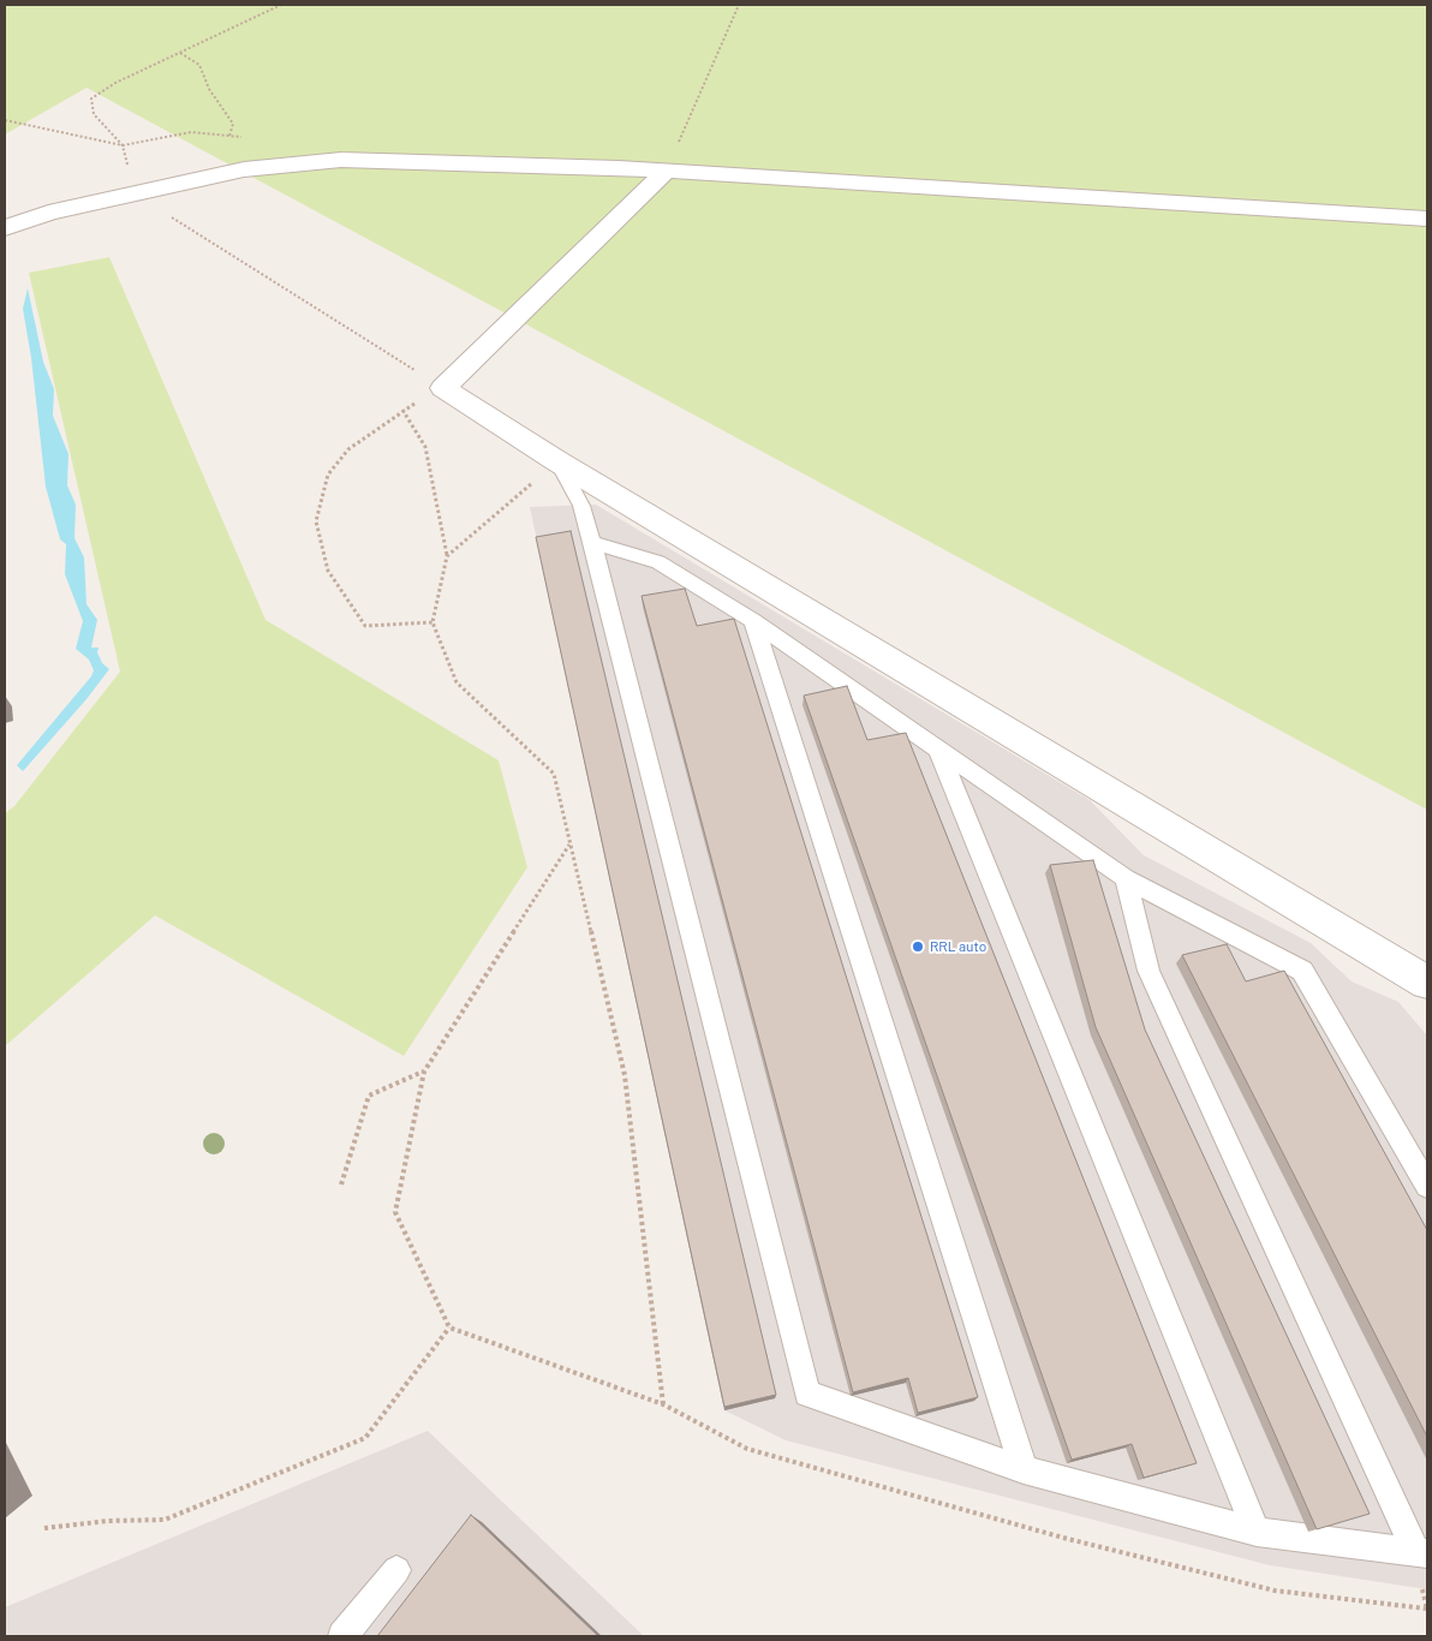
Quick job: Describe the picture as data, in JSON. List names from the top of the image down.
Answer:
{
  "places": ["RRL auto"]
}
